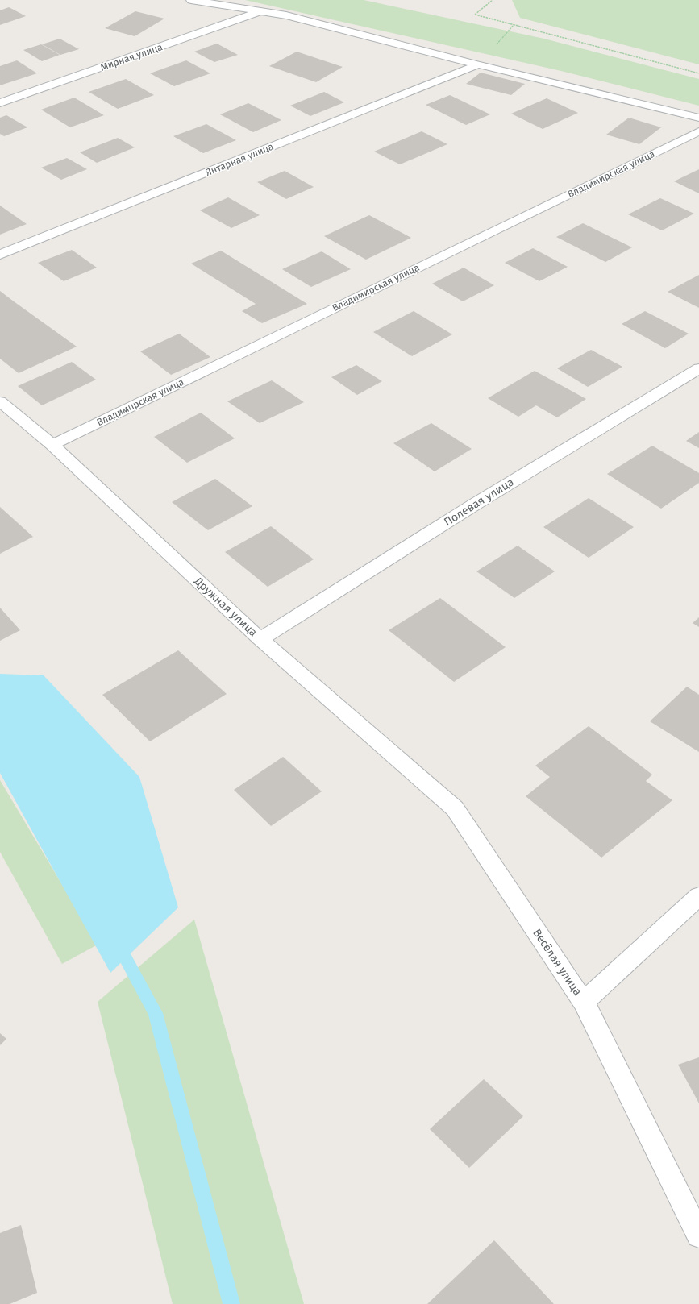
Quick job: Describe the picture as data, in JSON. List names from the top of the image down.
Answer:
{
  "streets": {
    "street": [
      "Мирная улица",
      "Янтарная улица",
      "Владимирская улица",
      "Полевая улица",
      "Дружная улица",
      "Весёлая улица"
    ]
  },
  "crossings": [
    ["Владимирская улица", "Дружная улица"],
    ["Полевая улица", "Дружная улица"],
    ["Дружная улица", "Весёлая улица"]
  ]
}
